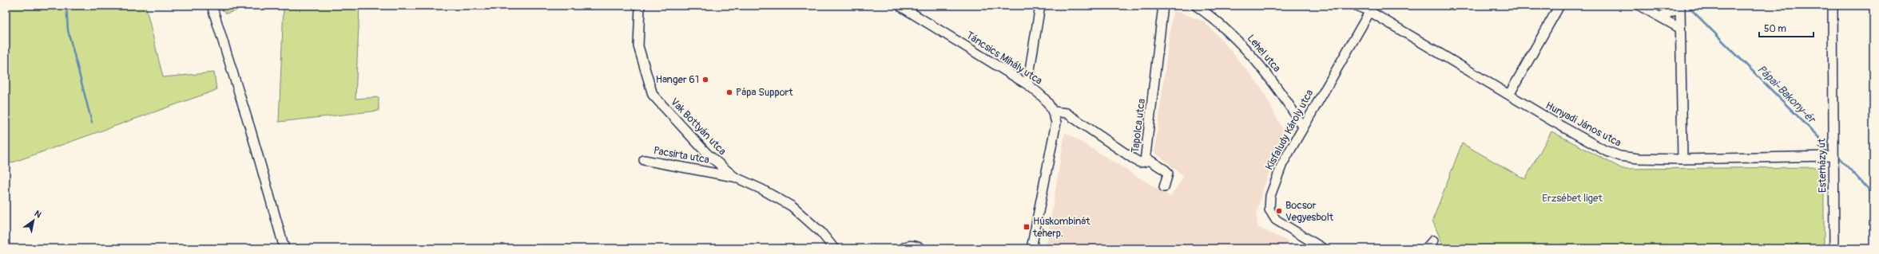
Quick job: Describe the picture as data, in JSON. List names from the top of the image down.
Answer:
{
  "streets": {
    "street": [
      "Lehel utca",
      "Táncsics Mihály utca",
      "Hunyadi János utca",
      "Tapolca utca",
      "Vak Bottyán utca",
      "Kisfaludy Károly utca",
      "Pacsirta utca",
      "Esterházy út"
    ]
  },
  "crossings": [
    ["Lehel utca", "Kisfaludy Károly utca"],
    ["Táncsics Mihály utca", "Tapolca utca"],
    ["Hunyadi János utca", "Kisfaludy Károly utca"],
    ["Hunyadi János utca", "Esterházy út"],
    ["Vak Bottyán utca", "Pacsirta utca"]
  ],
  "water": ["Pápai-Bakony-ér"],
  "parks": ["Erzsébet liget"],
  "places": {
    "other": ["Hanger 61", "Pápa Support", "Bocsor Vegyesbolt"],
    "transit": ["Húskombinát teherp."]
  },
  "scale_bar": "50 m",
  "north": "top right"
}
